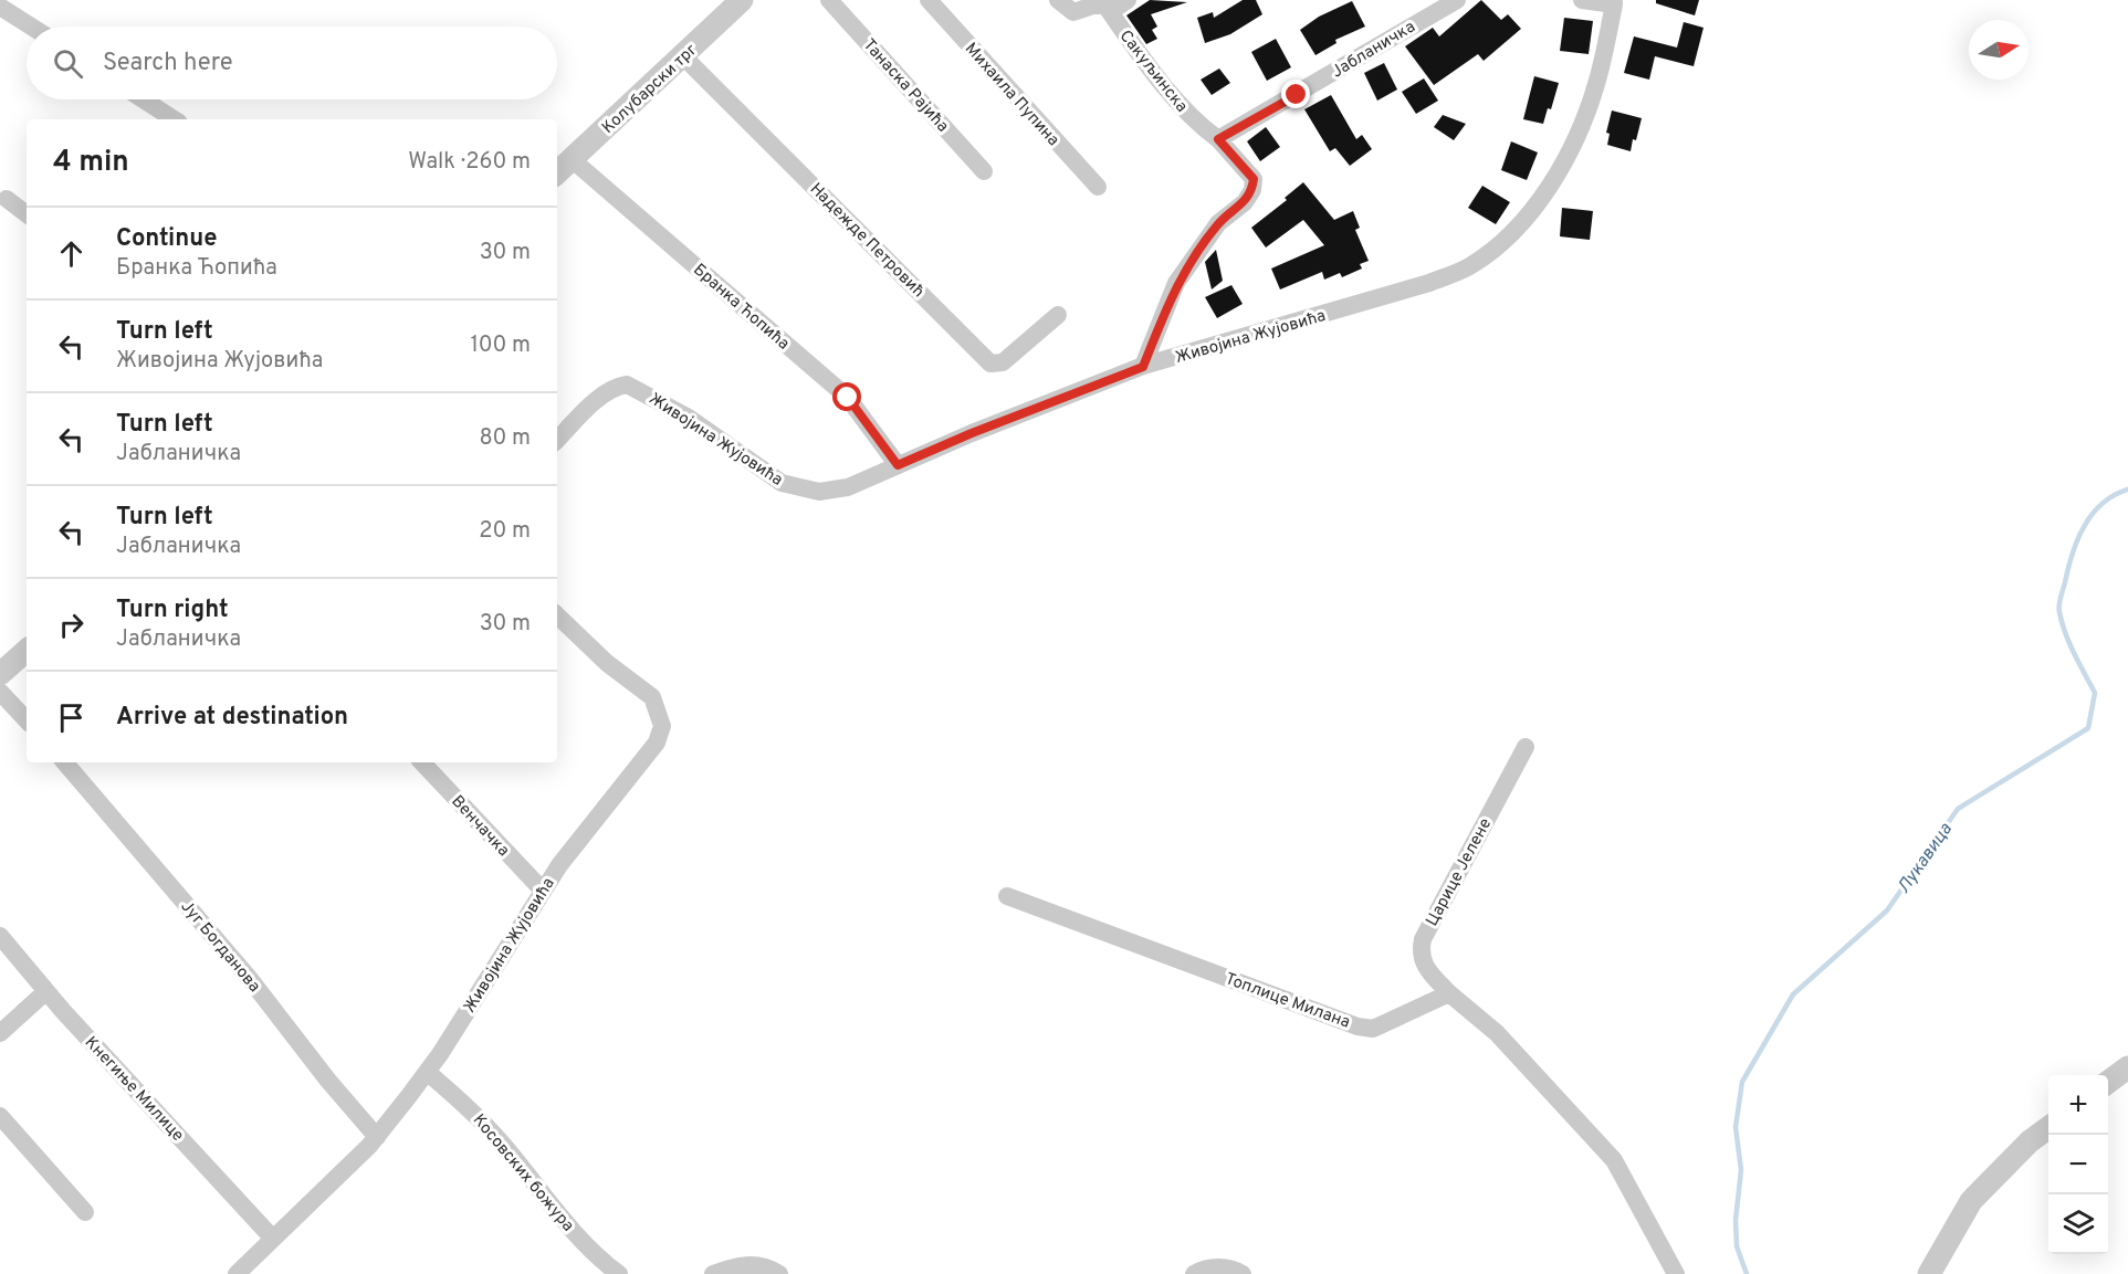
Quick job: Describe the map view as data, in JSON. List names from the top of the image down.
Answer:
{
  "streets": {
    "street": [
      "Јабланичка",
      "Сакуљинска",
      "Танаска Рајића",
      "Колубарски трг",
      "Михаила Пупина",
      "Надежде Петровић",
      "Бранка Ћопића",
      "Живојина Жујовића",
      "Венчачка",
      "Царице Јелене",
      "Југ Богданова",
      "Топлице Милана",
      "Кнегиње Милице",
      "Косовских божура"
    ]
  },
  "crossings": [
    ["Јабланичка", "Сакуљинска"],
    ["Колубарски трг", "Надежде Петровић"],
    ["Колубарски трг", "Бранка Ћопића"],
    ["Бранка Ћопића", "Живојина Жујовића"],
    ["Живојина Жујовића", "Венчачка"],
    ["Живојина Жујовића", "Југ Богданова"],
    ["Живојина Жујовића", "Кнегиње Милице"],
    ["Живојина Жујовића", "Косовских божура"],
    ["Царице Јелене", "Топлице Милана"]
  ],
  "water": ["Лукавица"],
  "north": "right",
  "page": {
    "search": "Search here",
    "heading": ["4 min", "Walk · 260 m"],
    "list": [
      ["Continue", "Бранка Ћопића", "30 m"],
      ["Turn left", "Живојина Жујовића", "100 m"],
      ["Turn left", "Јабланичка", "80 m"],
      ["Turn left", "Јабланичка", "20 m"],
      ["Turn right", "Јабланичка", "30 m"],
      "Arrive at destination"
    ],
    "map_buttons": ["+", "−"]
  }
}
